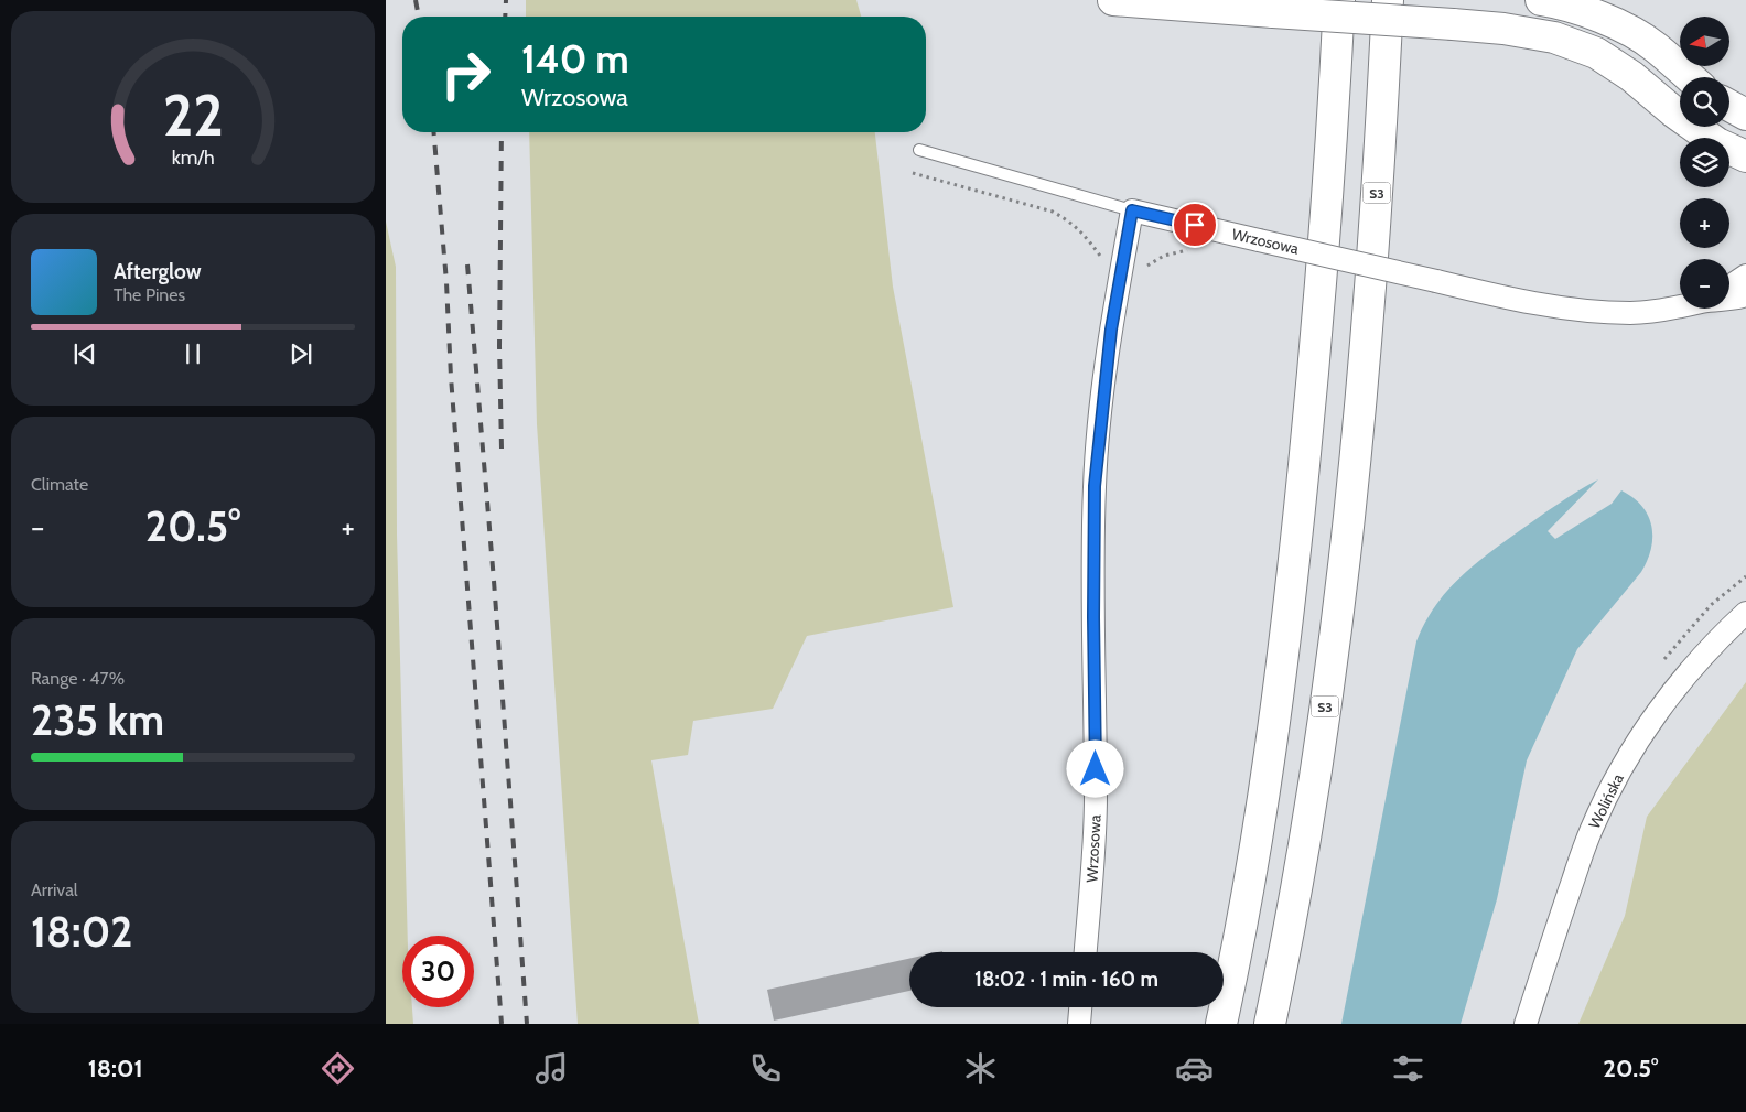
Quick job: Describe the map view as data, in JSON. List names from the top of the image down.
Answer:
{
  "streets": {
    "highway": ["S3"],
    "street": ["Wrzosowa", "Wolińska"]
  },
  "north": "left",
  "page": {
    "map_buttons": ["+", "−"],
    "turn": ["140 m", "Wrzosowa"],
    "song": ["Afterglow", "The Pines"],
    "tile": [
      "Climate",
      ["Range · 47%", "235 km"],
      ["Arrival", "18:02"]
    ],
    "heat": ["−", "20.5°", "+"],
    "limit": "30",
    "trip": "18:02 · 1 min · 160 m",
    "tabs": ["18:01", "20.5°"],
    "gauge": ["22", "km/h"]
  }
}
